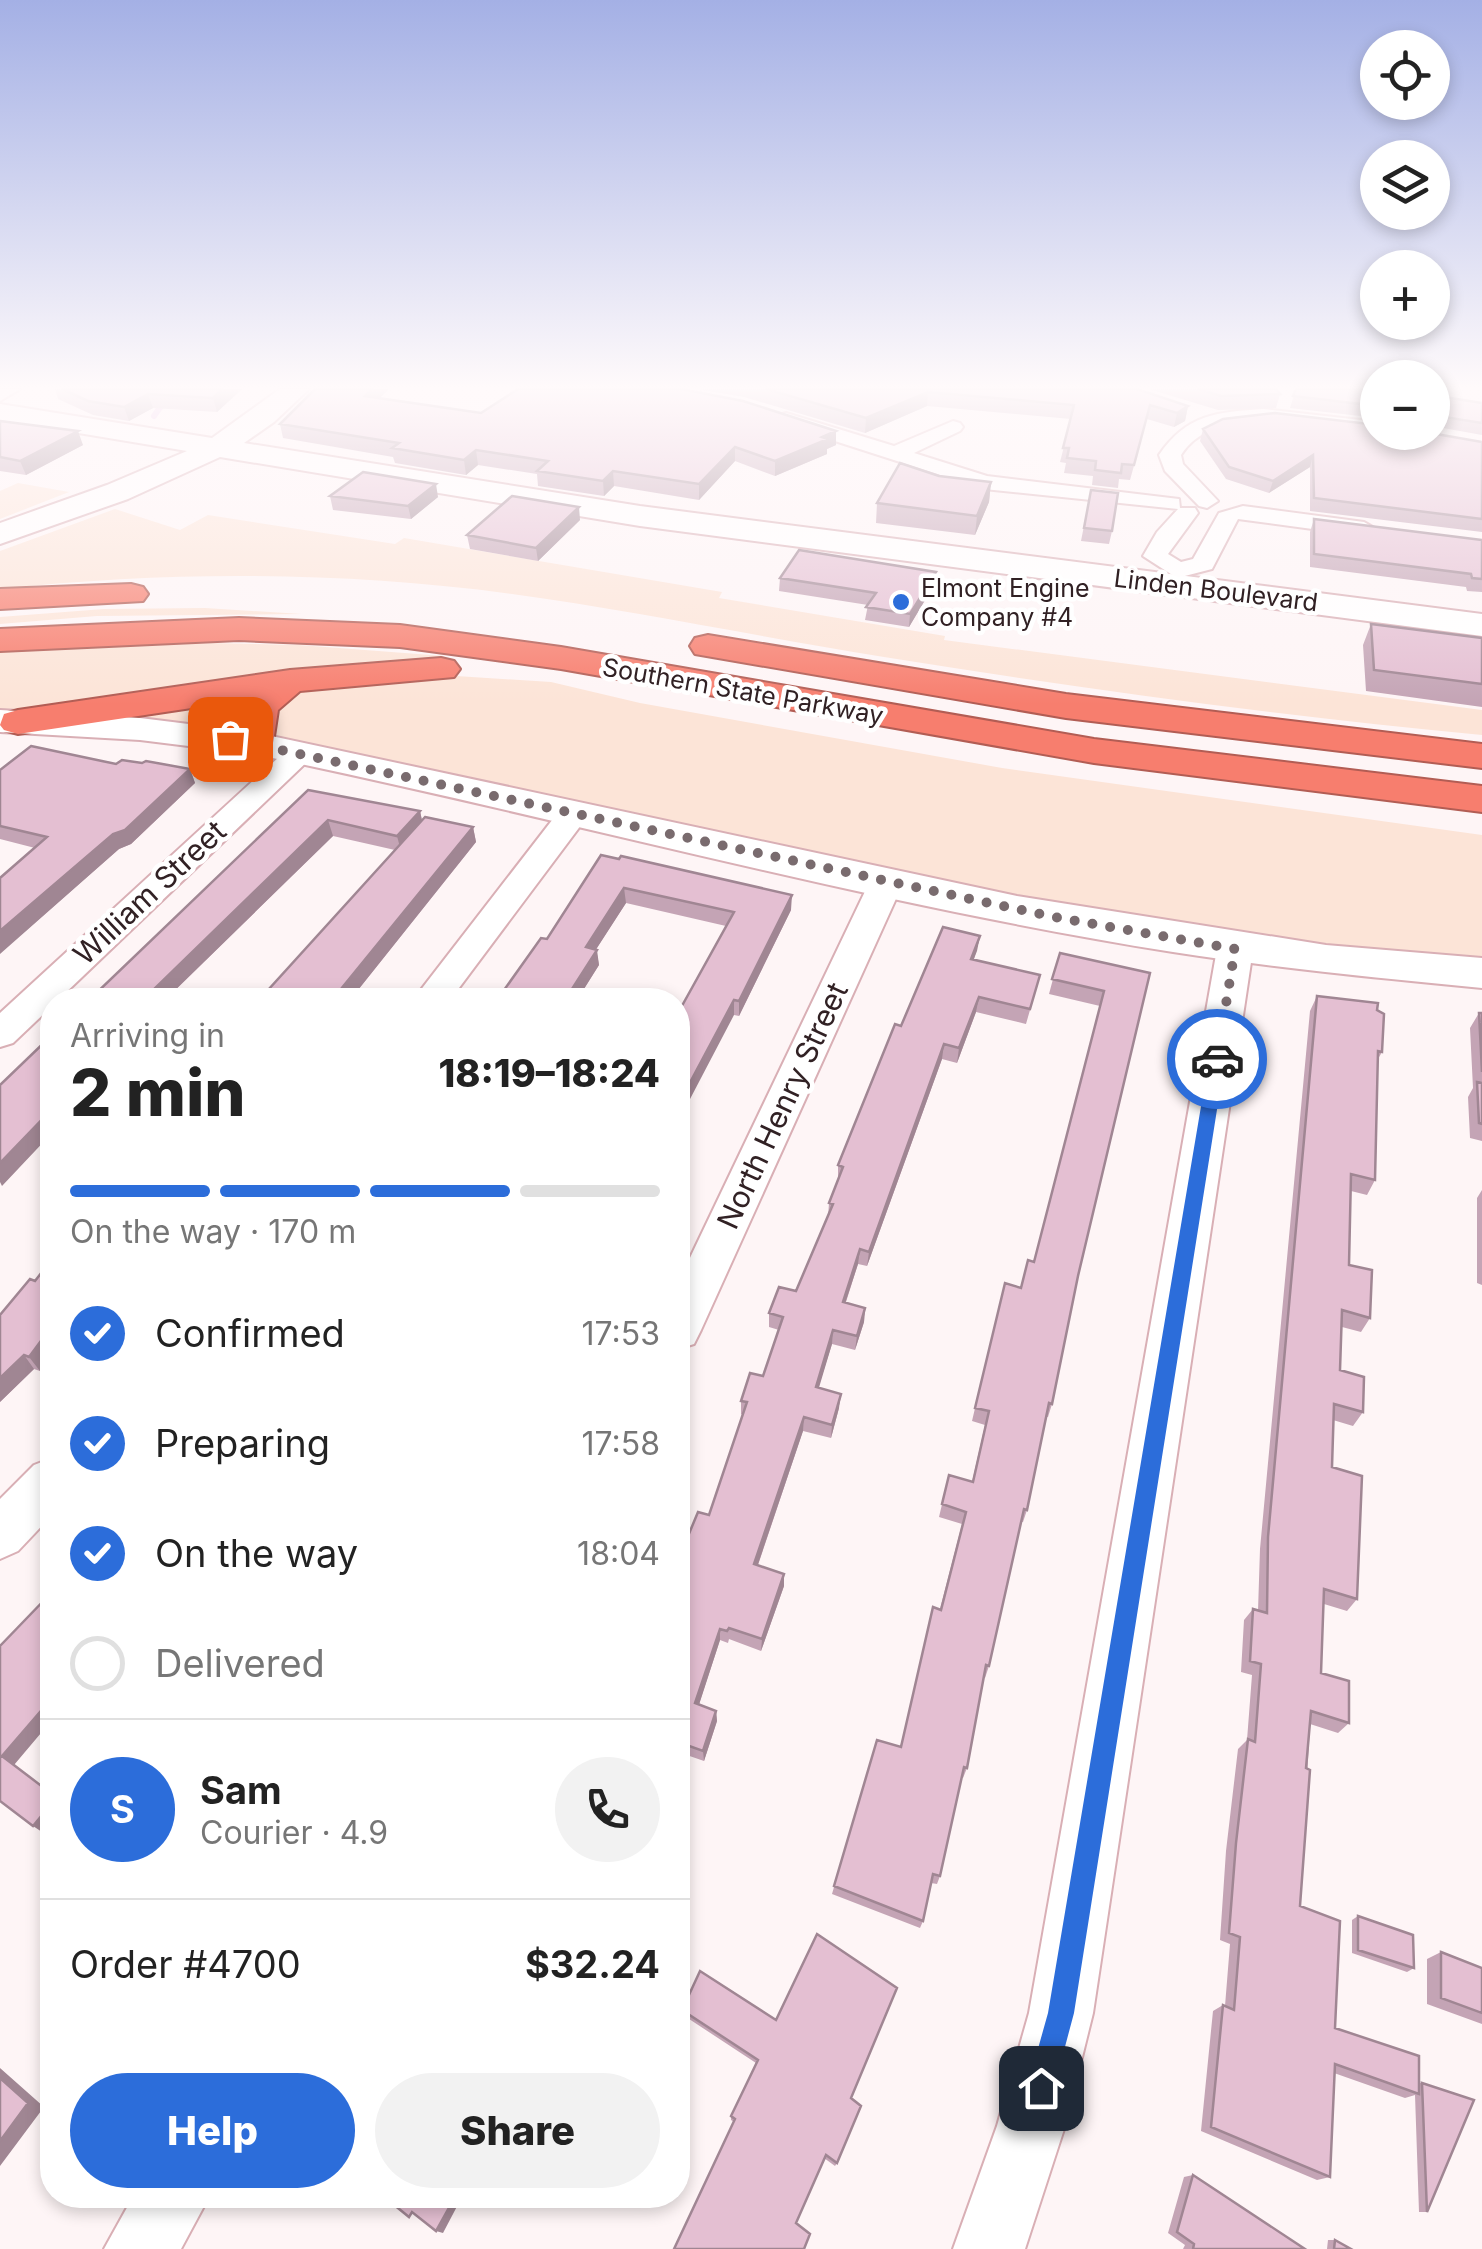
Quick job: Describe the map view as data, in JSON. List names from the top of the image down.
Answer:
{
  "streets": {
    "highway": ["Southern State Parkway"],
    "main road": ["Linden Boulevard"],
    "street": ["William Street", "North Henry Street"]
  },
  "places": ["Elmont Engine Company #4"],
  "page": {
    "map_buttons": ["+", "−"],
    "heading": ["2 min", "Arriving in", "18:19–18:24"],
    "panel": [
      "Sam",
      "Courier · 4.9",
      "Order #4700",
      "$32.24"
    ],
    "bar": "On the way · 170 m",
    "list": [
      ["Confirmed", "17:53"],
      ["Preparing", "17:58"],
      ["On the way", "18:04"],
      "Delivered"
    ],
    "round": "S",
    "buttons": ["Help", "Share"]
  }
}
